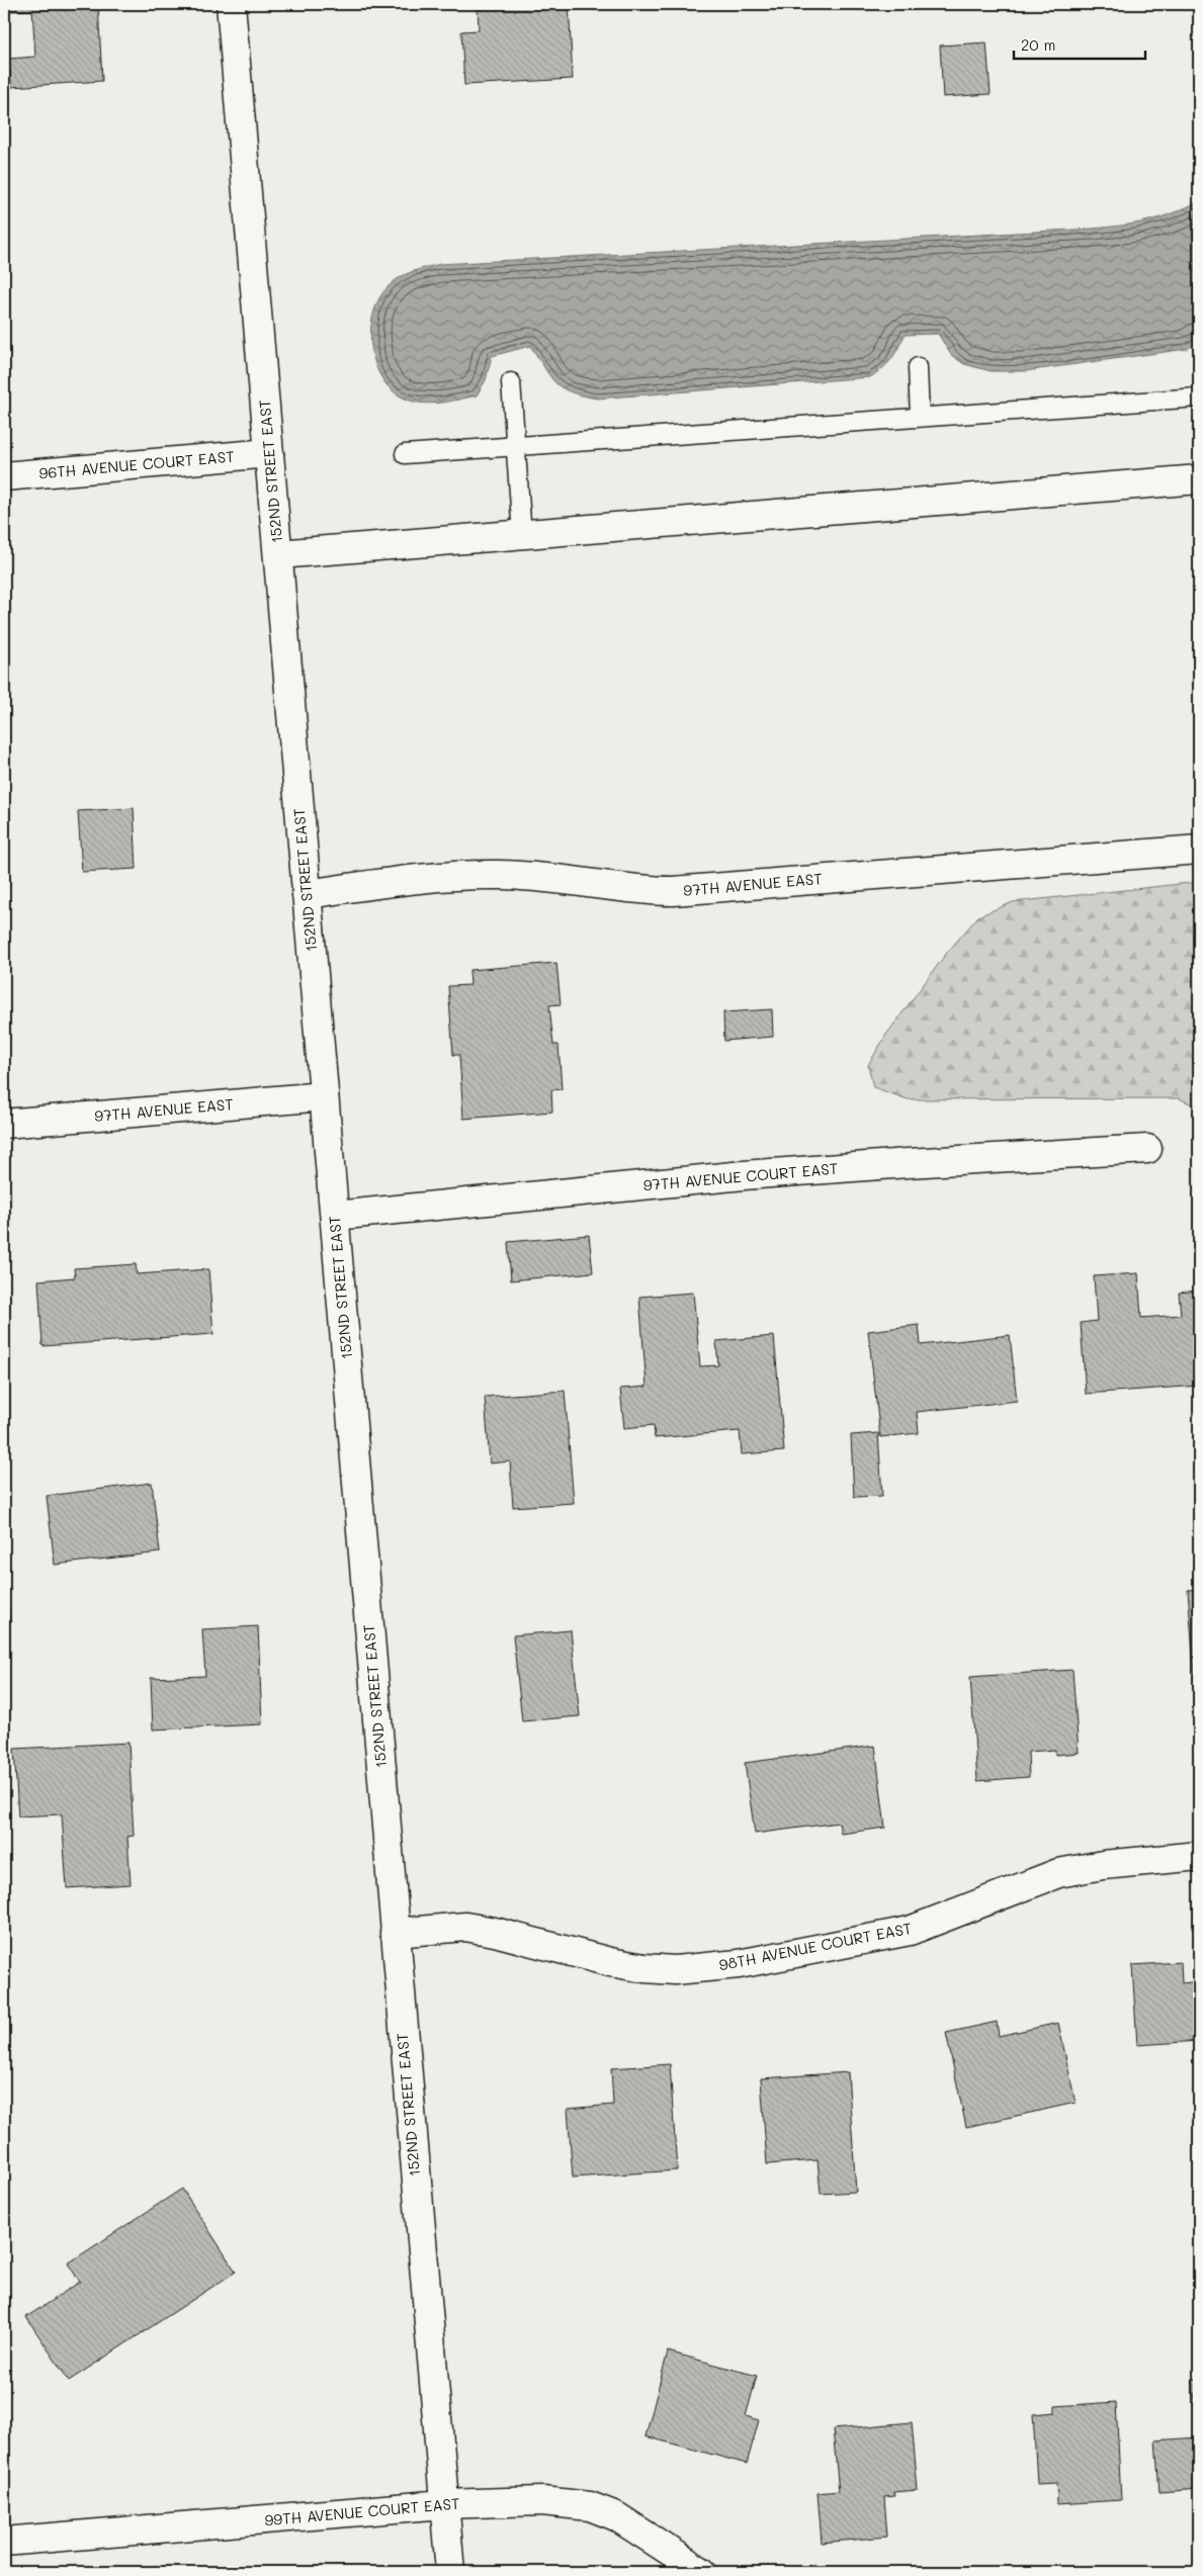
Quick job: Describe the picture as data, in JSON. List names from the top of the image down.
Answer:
{
  "streets": {
    "street": [
      "96TH AVENUE COURT EAST",
      "152ND STREET EAST",
      "97TH AVENUE EAST",
      "97TH AVENUE COURT EAST",
      "98TH AVENUE COURT EAST",
      "99TH AVENUE COURT EAST"
    ]
  },
  "crossings": [
    ["96TH AVENUE COURT EAST", "152ND STREET EAST"],
    ["152ND STREET EAST", "97TH AVENUE EAST"],
    ["152ND STREET EAST", "97TH AVENUE COURT EAST"],
    ["152ND STREET EAST", "98TH AVENUE COURT EAST"],
    ["152ND STREET EAST", "99TH AVENUE COURT EAST"]
  ],
  "scale_bar": "20 m"
}
